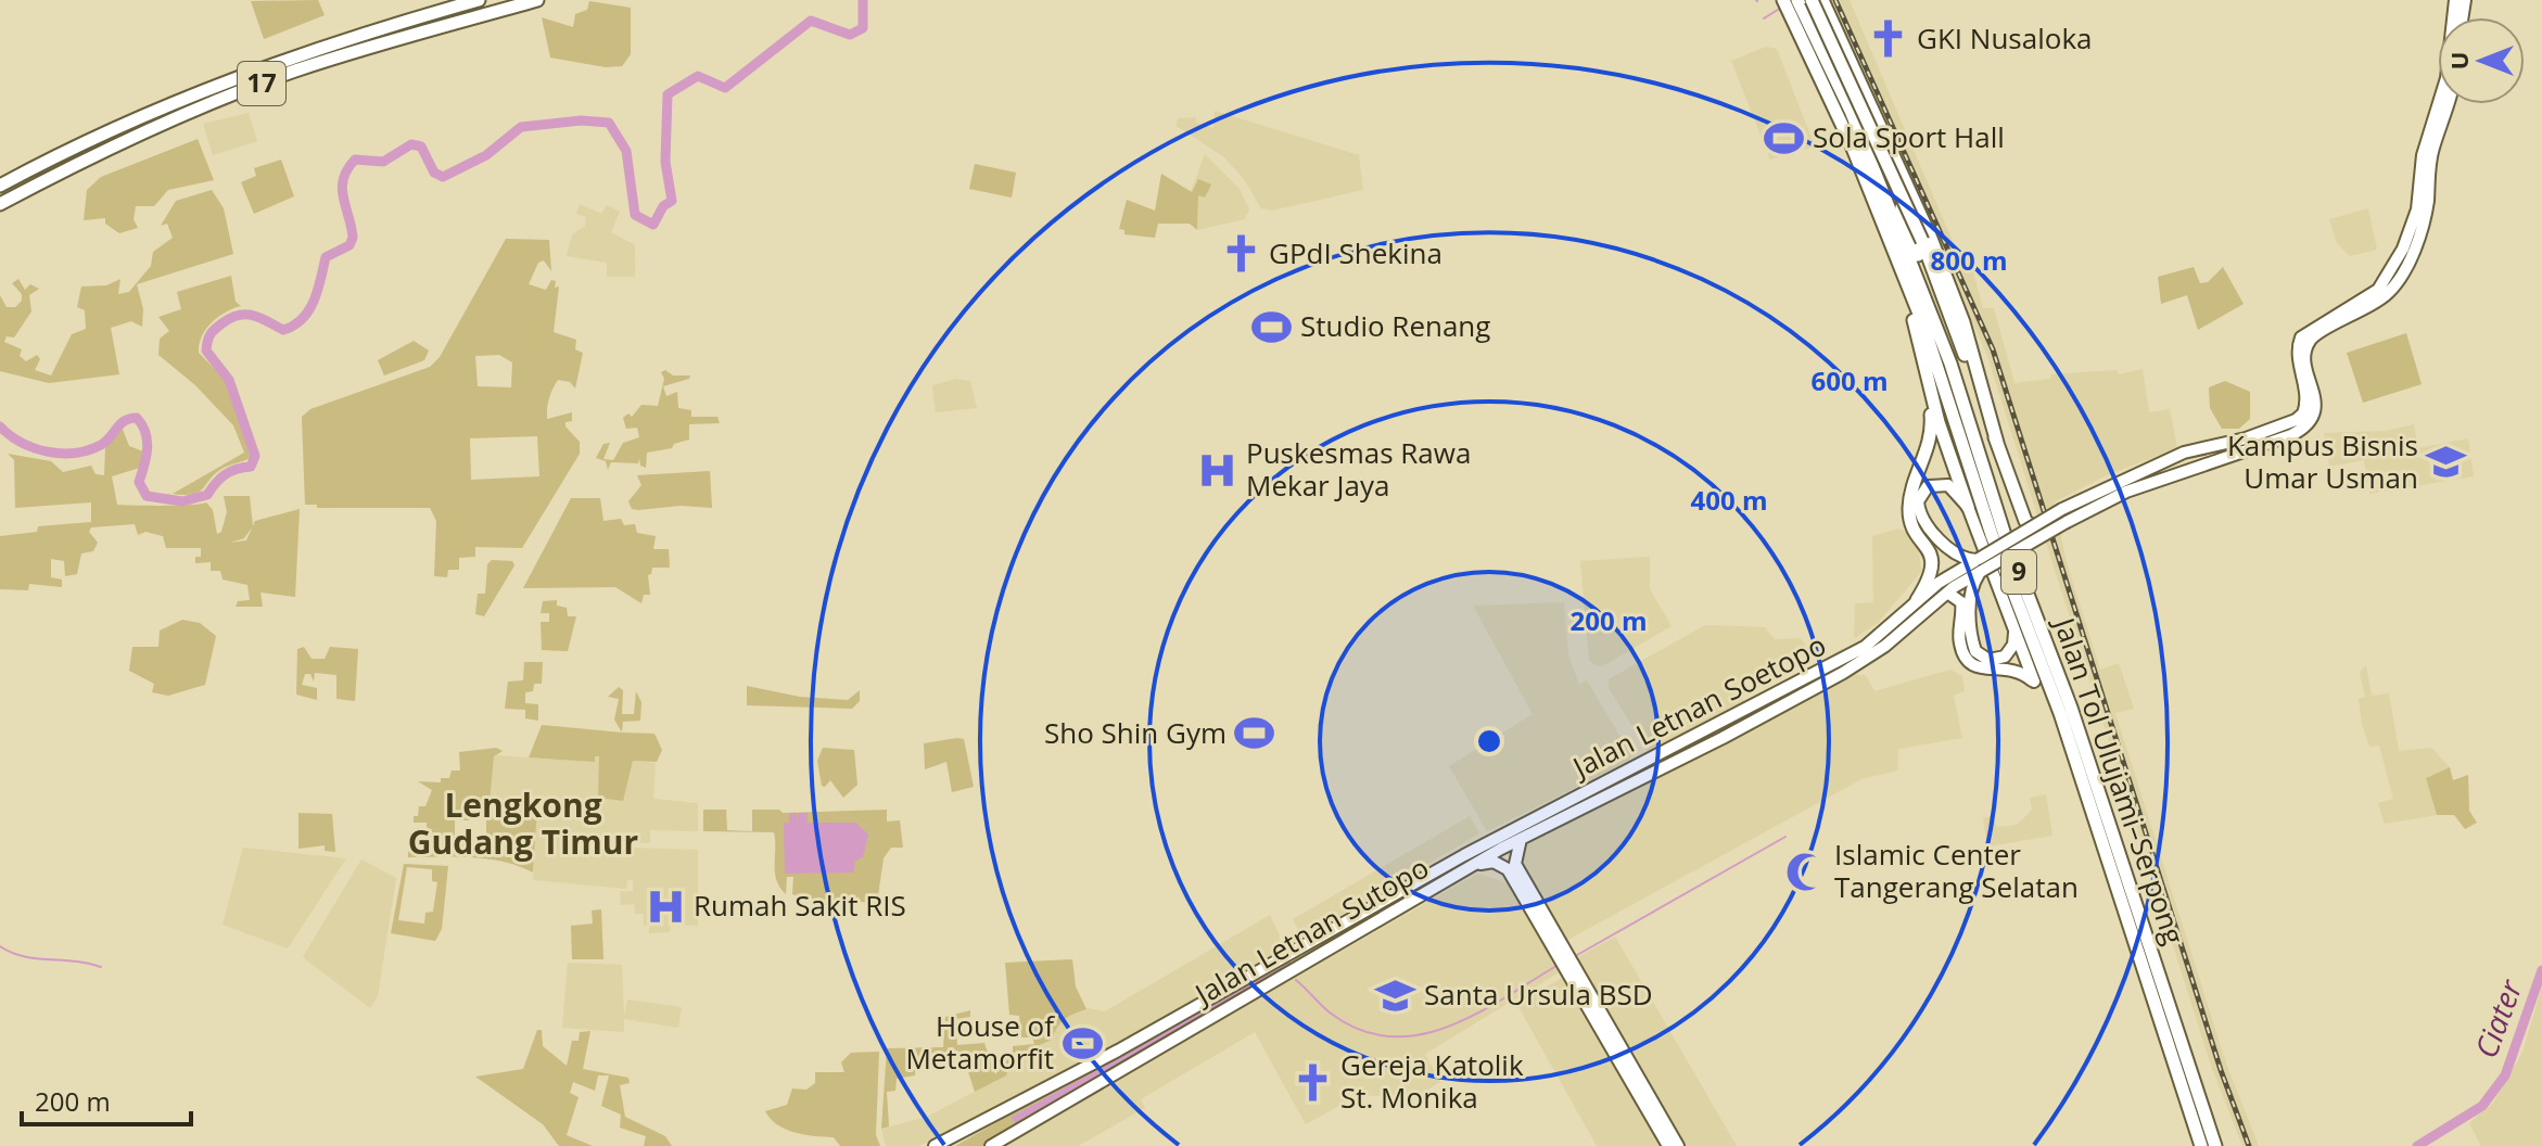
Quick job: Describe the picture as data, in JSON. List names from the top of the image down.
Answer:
{
  "streets": {
    "highway": ["17", "9", "Jalan Tol Ulujami–Serpong"],
    "main road": ["Jalan Letnan Soetopo", "Jalan Letnan Sutopo"]
  },
  "crossings": [
    ["Jalan Letnan Soetopo", "Jalan Letnan Sutopo"]
  ],
  "districts": ["Lengkong Gudang Timur"],
  "water": ["Ciater"],
  "places": {
    "church": ["GKI Nusaloka", "GPdI Shekina", "Gereja Katolik St. Monika"],
    "sports": [
      "Sola Sport Hall",
      "Studio Renang",
      "Sho Shin Gym",
      "House of Metamorfit"
    ],
    "school or university": ["Kampus Bisnis Umar Usman", "Santa Ursula BSD"],
    "hospital": ["Puskesmas Rawa Mekar Jaya", "Rumah Sakit RIS"],
    "mosque": ["Islamic Center Tangerang Selatan"]
  },
  "scale_bar": "200 m",
  "north": "left",
  "rings": [
    "800 m",
    "600 m",
    "400 m",
    "200 m"
  ]
}
